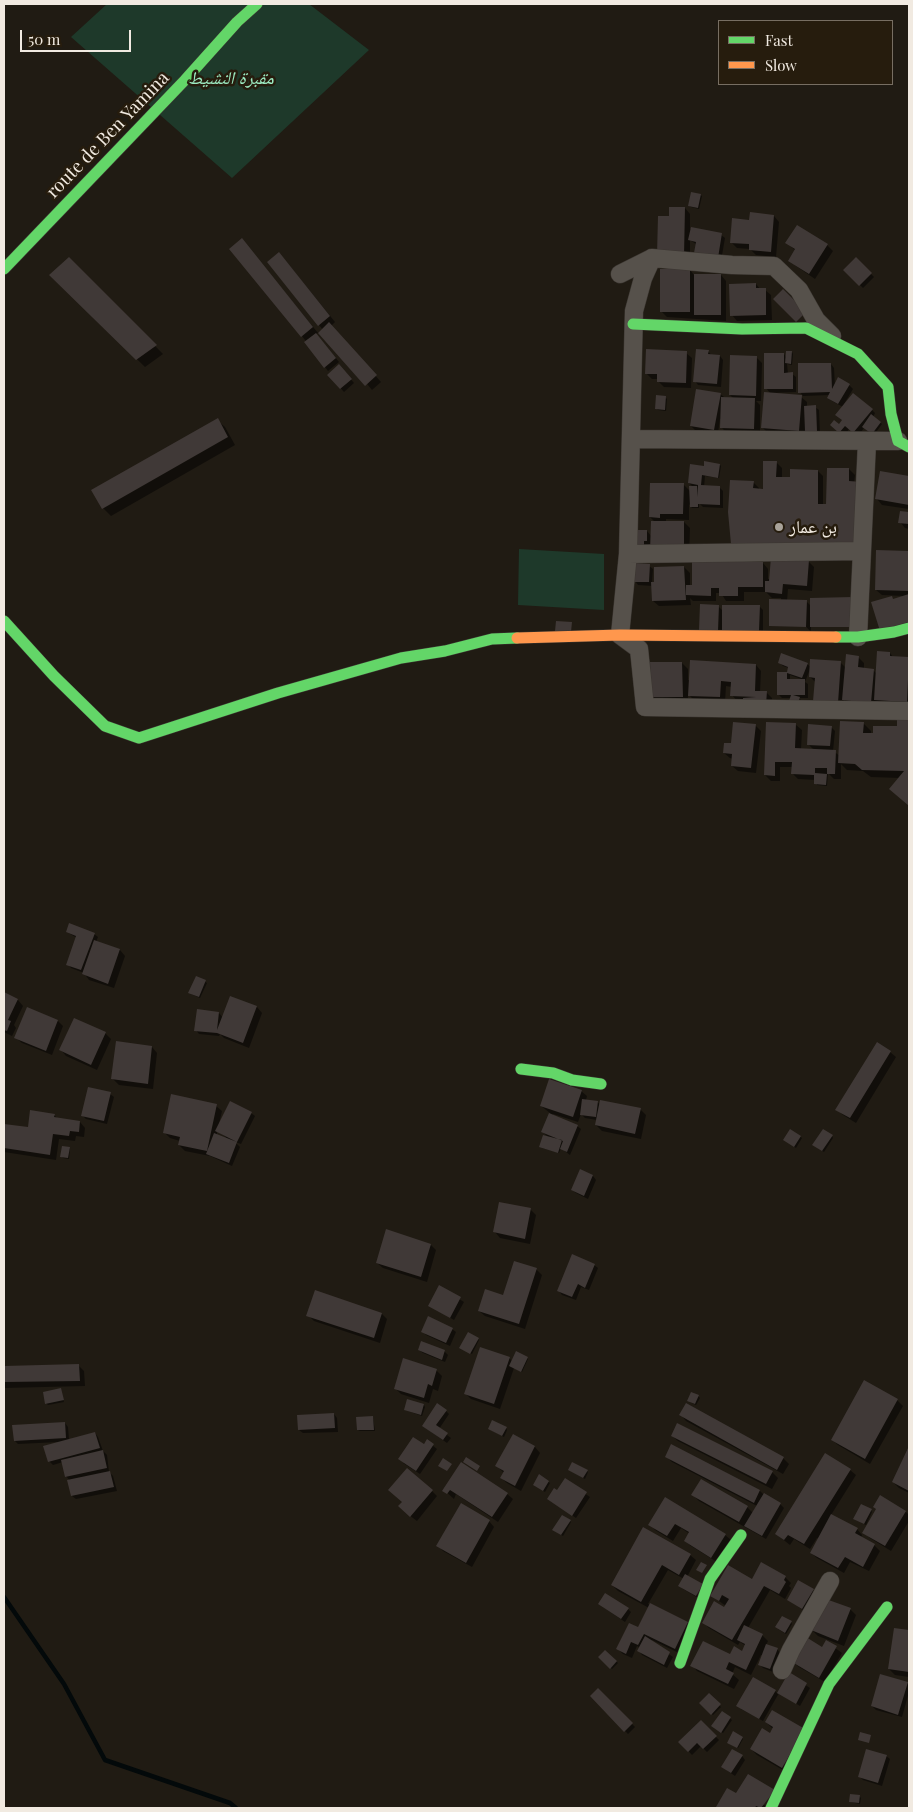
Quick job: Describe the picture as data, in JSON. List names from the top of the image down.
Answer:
{
  "streets": {
    "street": ["route de Ben Yamina"]
  },
  "parks": ["مقبرة النشيط"],
  "places": ["بن عمار"],
  "legend": ["Fast", "Slow"],
  "scale_bar": "50 m"
}
